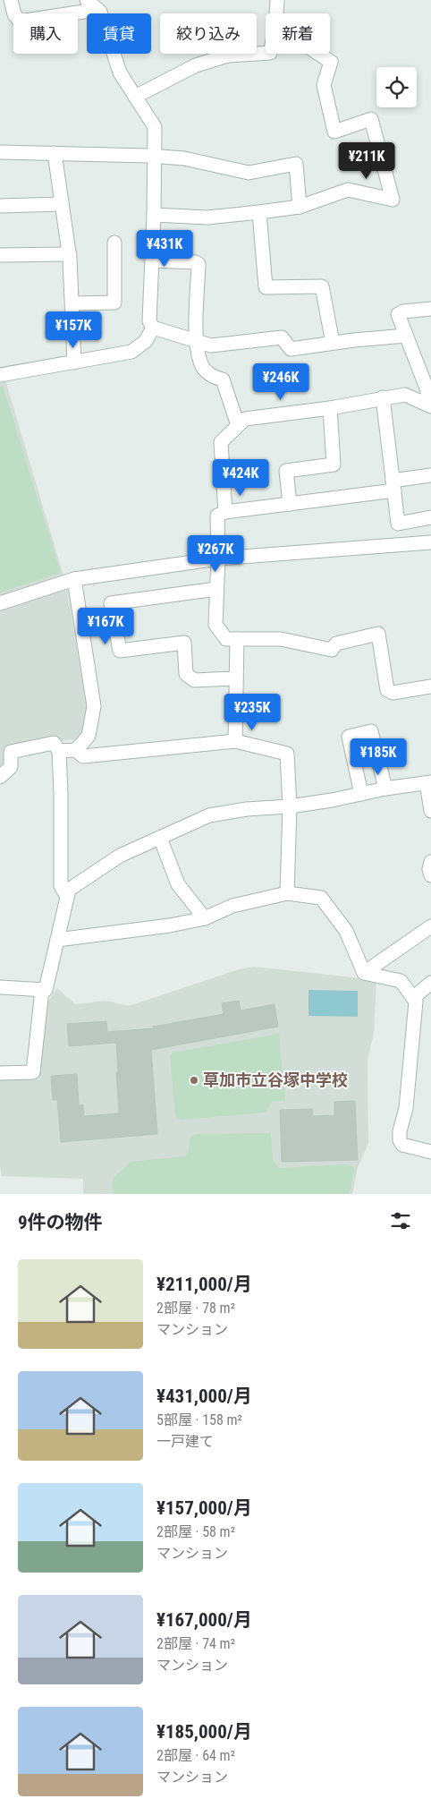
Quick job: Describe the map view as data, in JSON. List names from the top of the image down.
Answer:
{
  "places": ["草加市立谷塚中学校"],
  "page": {
    "chip": [
      "購入",
      "賃貸",
      "絞り込み",
      "新着"
    ],
    "price": [
      "¥211K",
      "¥431K",
      "¥157K",
      "¥246K",
      "¥424K",
      "¥267K",
      "¥167K",
      "¥235K",
      "¥185K"
    ],
    "heading": "9件の物件",
    "list": [
      {
        "name": "¥211,000/月",
        "note": "2部屋 · 78 m² · マンション"
      },
      {
        "name": "¥431,000/月",
        "note": "5部屋 · 158 m² · 一戸建て"
      },
      {
        "name": "¥157,000/月",
        "note": "2部屋 · 58 m² · マンション"
      },
      {
        "name": "¥167,000/月",
        "note": "2部屋 · 74 m² · マンション"
      },
      {
        "name": "¥185,000/月",
        "note": "2部屋 · 64 m² · マンション"
      }
    ]
  }
}
